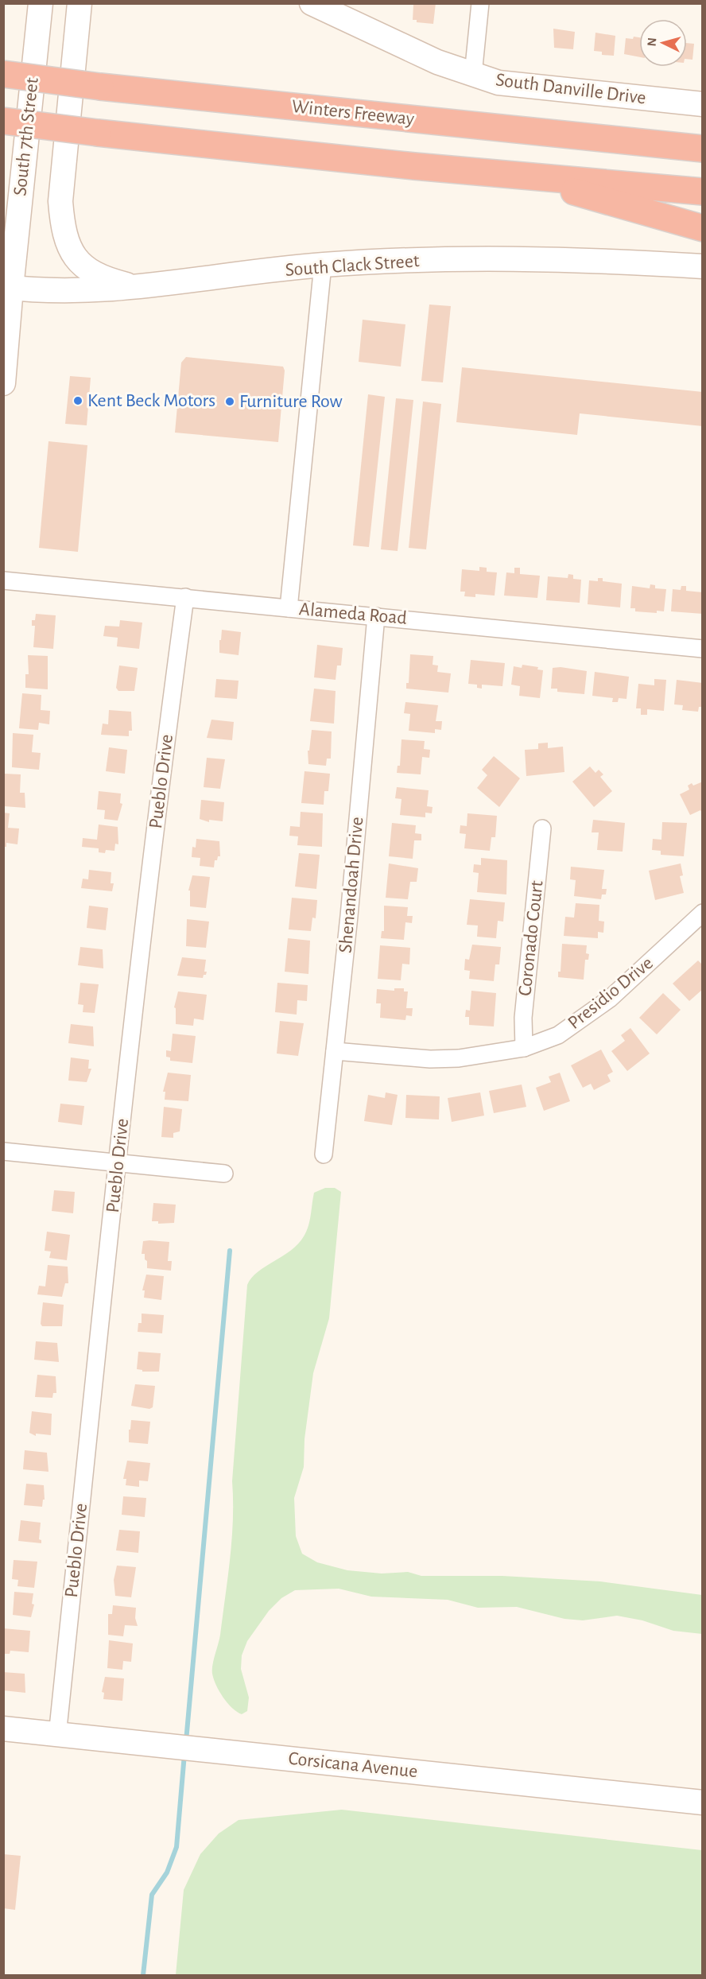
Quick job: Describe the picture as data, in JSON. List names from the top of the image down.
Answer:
{
  "streets": {
    "highway": ["Winters Freeway"],
    "main road": [
      "South Danville Drive",
      "South 7th Street",
      "South Clack Street",
      "Corsicana Avenue"
    ],
    "street": [
      "Alameda Road",
      "Pueblo Drive",
      "Shenandoah Drive",
      "Coronado Court",
      "Presidio Drive"
    ]
  },
  "crossings": [
    ["South 7th Street", "South Clack Street"],
    ["Alameda Road", "Pueblo Drive"],
    ["Alameda Road", "Shenandoah Drive"],
    ["Pueblo Drive", "Corsicana Avenue"],
    ["Shenandoah Drive", "Presidio Drive"],
    ["Coronado Court", "Presidio Drive"]
  ],
  "places": ["Kent Beck Motors", "Furniture Row"],
  "north": "left"
}
